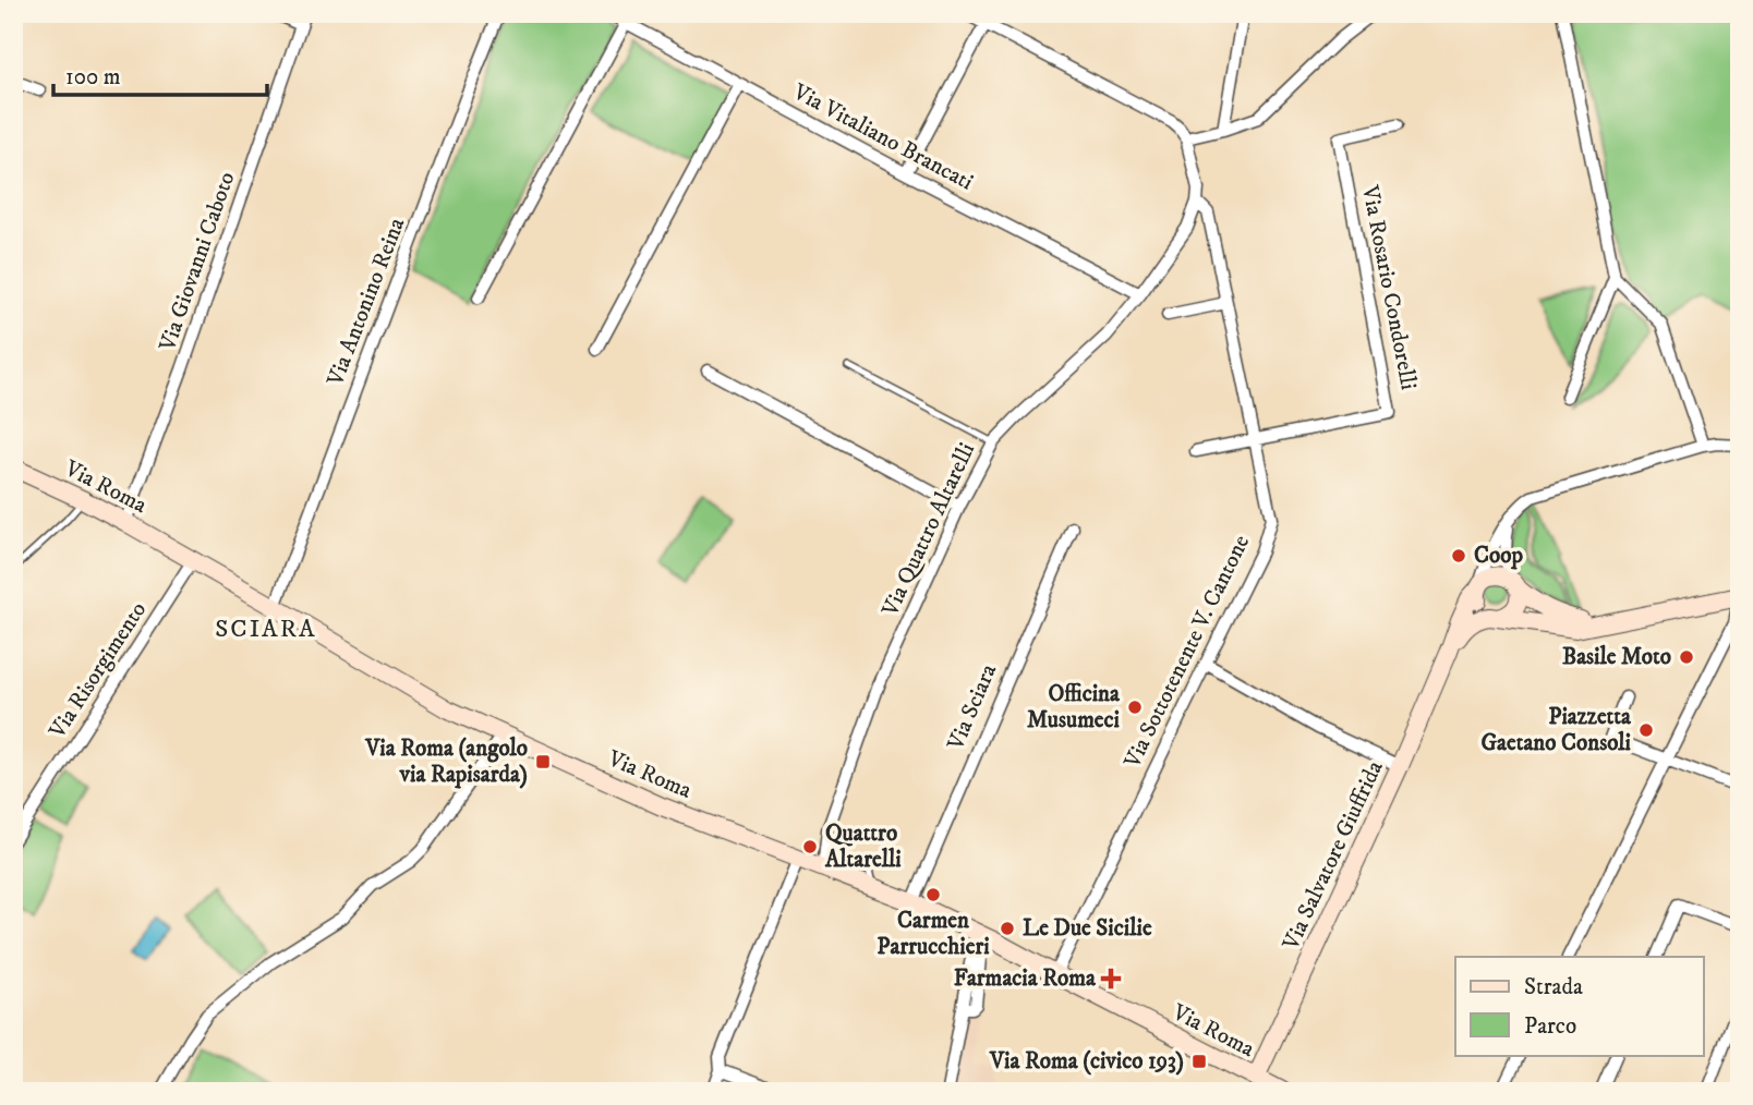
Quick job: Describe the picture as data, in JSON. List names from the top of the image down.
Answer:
{
  "streets": {
    "main road": ["Via Roma", "Via Salvatore Giuffrida"],
    "street": [
      "Via Vitaliano Brancati",
      "Via Giovanni Caboto",
      "Via Rosario Condorelli",
      "Via Antonino Reina",
      "Via Quattro Altarelli",
      "Via Sottotenente V. Cantone",
      "Via Risorgimento",
      "Via Sciara"
    ]
  },
  "crossings": [
    ["Via Vitaliano Brancati", "Via Quattro Altarelli"],
    ["Via Giovanni Caboto", "Via Roma"],
    ["Via Rosario Condorelli", "Via Sottotenente V. Cantone"],
    ["Via Antonino Reina", "Via Roma"],
    ["Via Roma", "Via Quattro Altarelli"],
    ["Via Roma", "Via Sottotenente V. Cantone"],
    ["Via Roma", "Via Risorgimento"],
    ["Via Roma", "Via Sciara"],
    ["Via Roma", "Via Salvatore Giuffrida"],
    ["Via Quattro Altarelli", "Via Sottotenente V. Cantone"]
  ],
  "districts": ["SCIARA"],
  "places": {
    "other": [
      "Coop",
      "Basile Moto",
      "Officina Musumeci",
      "Piazzetta Gaetano Consoli",
      "Quattro Altarelli",
      "Carmen Parrucchieri",
      "Le Due Sicilie"
    ],
    "transit": ["Via Roma (angolo via Rapisarda)", "Via Roma (civico 193)"],
    "health": ["Farmacia Roma"]
  },
  "legend": ["Strada", "Parco"],
  "scale_bar": "100 m"
}
